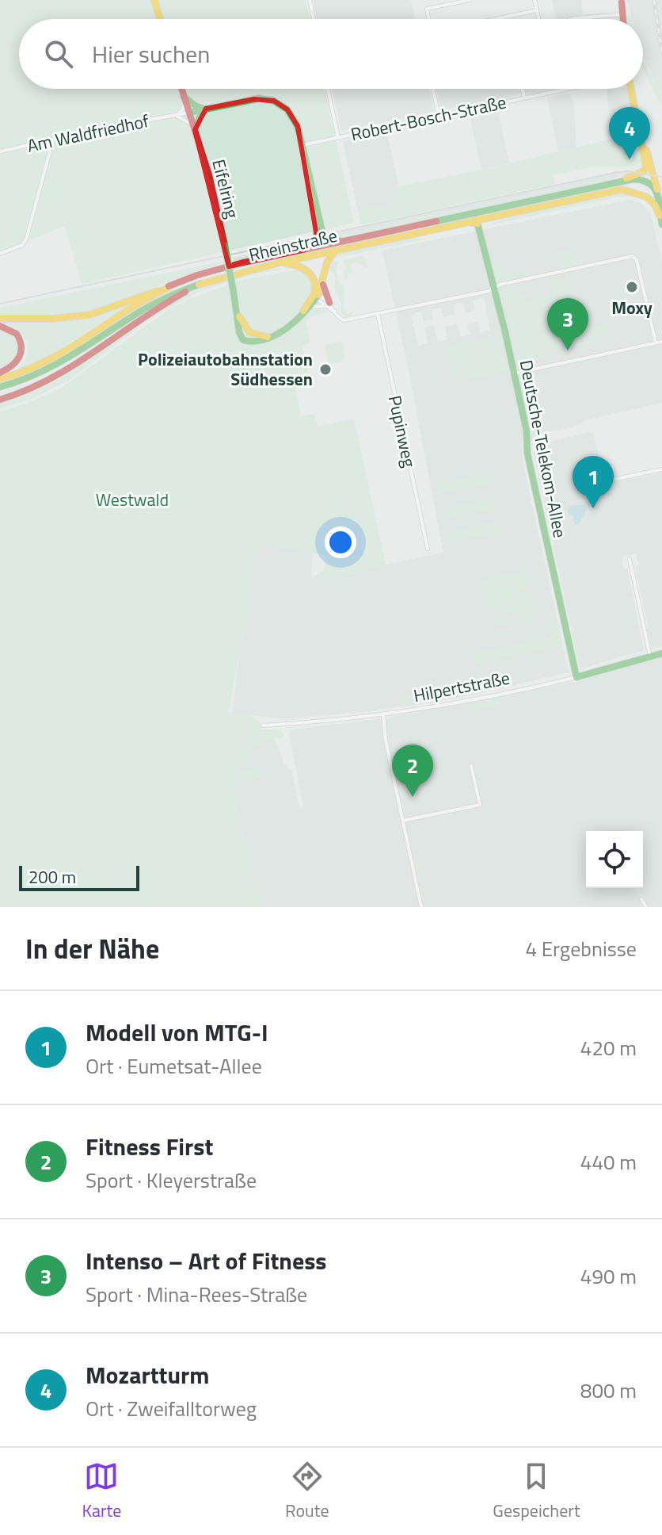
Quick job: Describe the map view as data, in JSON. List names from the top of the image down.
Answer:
{
  "streets": {
    "main road": [
      "Eifelring",
      "Rheinstraße",
      "Deutsche-Telekom-Allee",
      "Hilpertstraße"
    ],
    "street": ["Robert-Bosch-Straße", "Am Waldfriedhof", "Pupinweg"]
  },
  "crossings": [
    ["Am Waldfriedhof", "Eifelring"],
    ["Rheinstraße", "Deutsche-Telekom-Allee"],
    ["Deutsche-Telekom-Allee", "Hilpertstraße"]
  ],
  "parks": ["Westwald"],
  "places": ["Moxy", "Polizeiautobahnstation Südhessen"],
  "scale_bar": "200 m",
  "page": {
    "search": "Hier suchen",
    "pins": [
      "4",
      "3",
      "1",
      "2"
    ],
    "scale": "200 m",
    "heading": ["In der Nähe", "4 Ergebnisse"],
    "list": [
      {
        "mark": "1",
        "name": "Modell von MTG-I",
        "note": "Ort · Eumetsat-Allee",
        "value": "420 m"
      },
      {
        "mark": "2",
        "name": "Fitness First",
        "note": "Sport · Kleyerstraße",
        "value": "440 m"
      },
      {
        "mark": "3",
        "name": "Intenso – Art of Fitness",
        "note": "Sport · Mina-Rees-Straße",
        "value": "490 m"
      },
      {
        "mark": "4",
        "name": "Mozartturm",
        "note": "Ort · Zweifalltorweg",
        "value": "800 m"
      }
    ],
    "nav": ["Karte", "Route", "Gespeichert"]
  }
}
